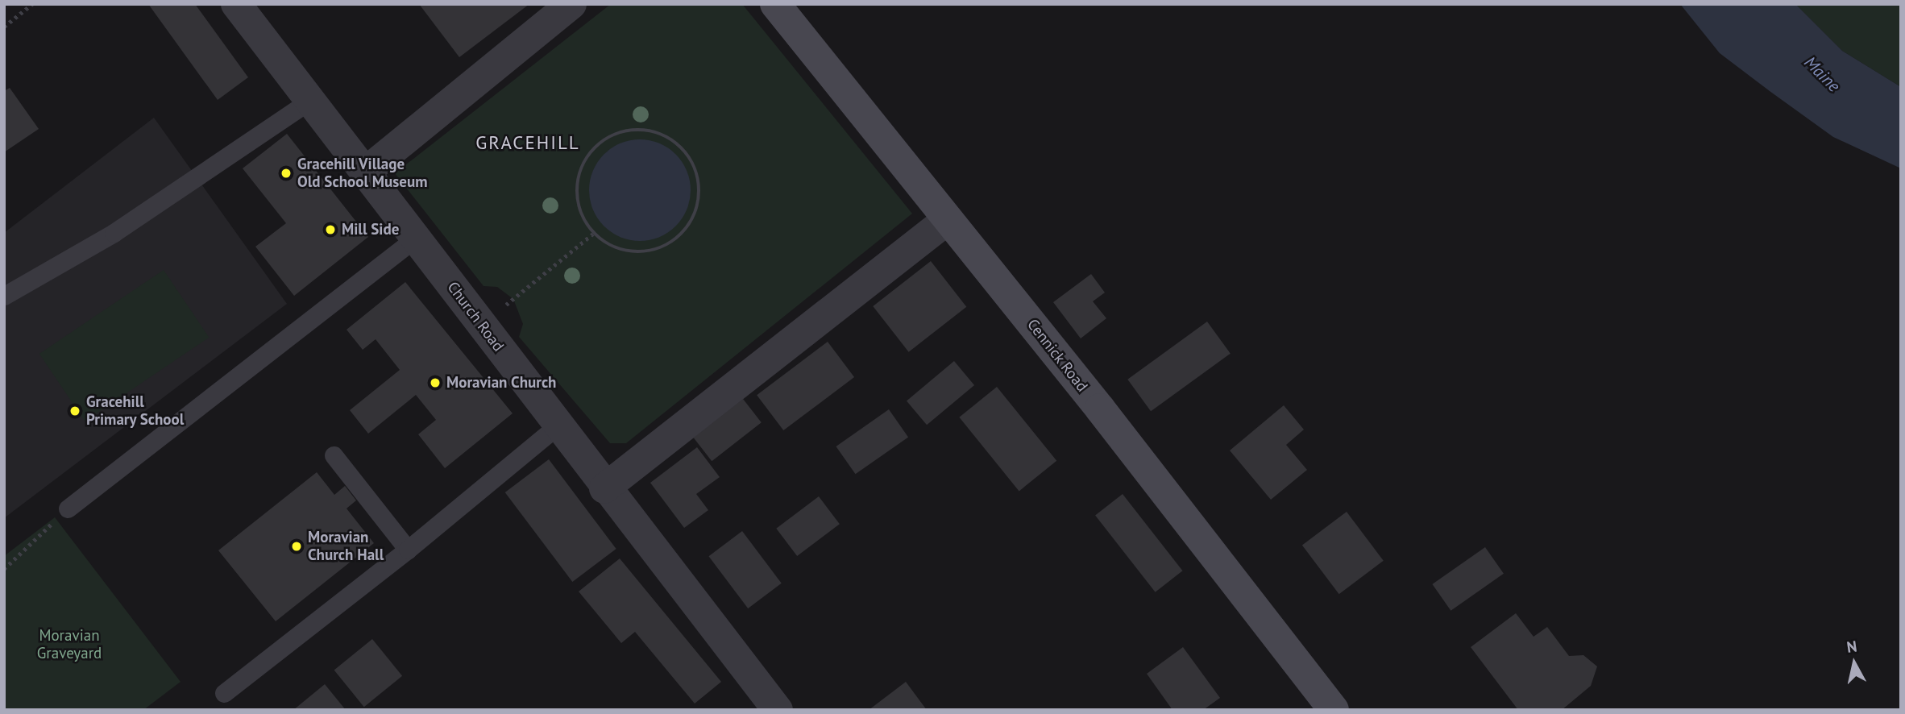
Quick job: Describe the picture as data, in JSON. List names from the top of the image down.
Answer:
{
  "streets": {
    "street": ["Church Road", "Cennick Road"]
  },
  "districts": ["GRACEHILL"],
  "water": ["Maine"],
  "parks": ["Moravian Graveyard"],
  "places": [
    "Gracehill Village Old School Museum",
    "Mill Side",
    "Moravian Church",
    "Gracehill Primary School",
    "Moravian Church Hall"
  ],
  "north": "top"
}
